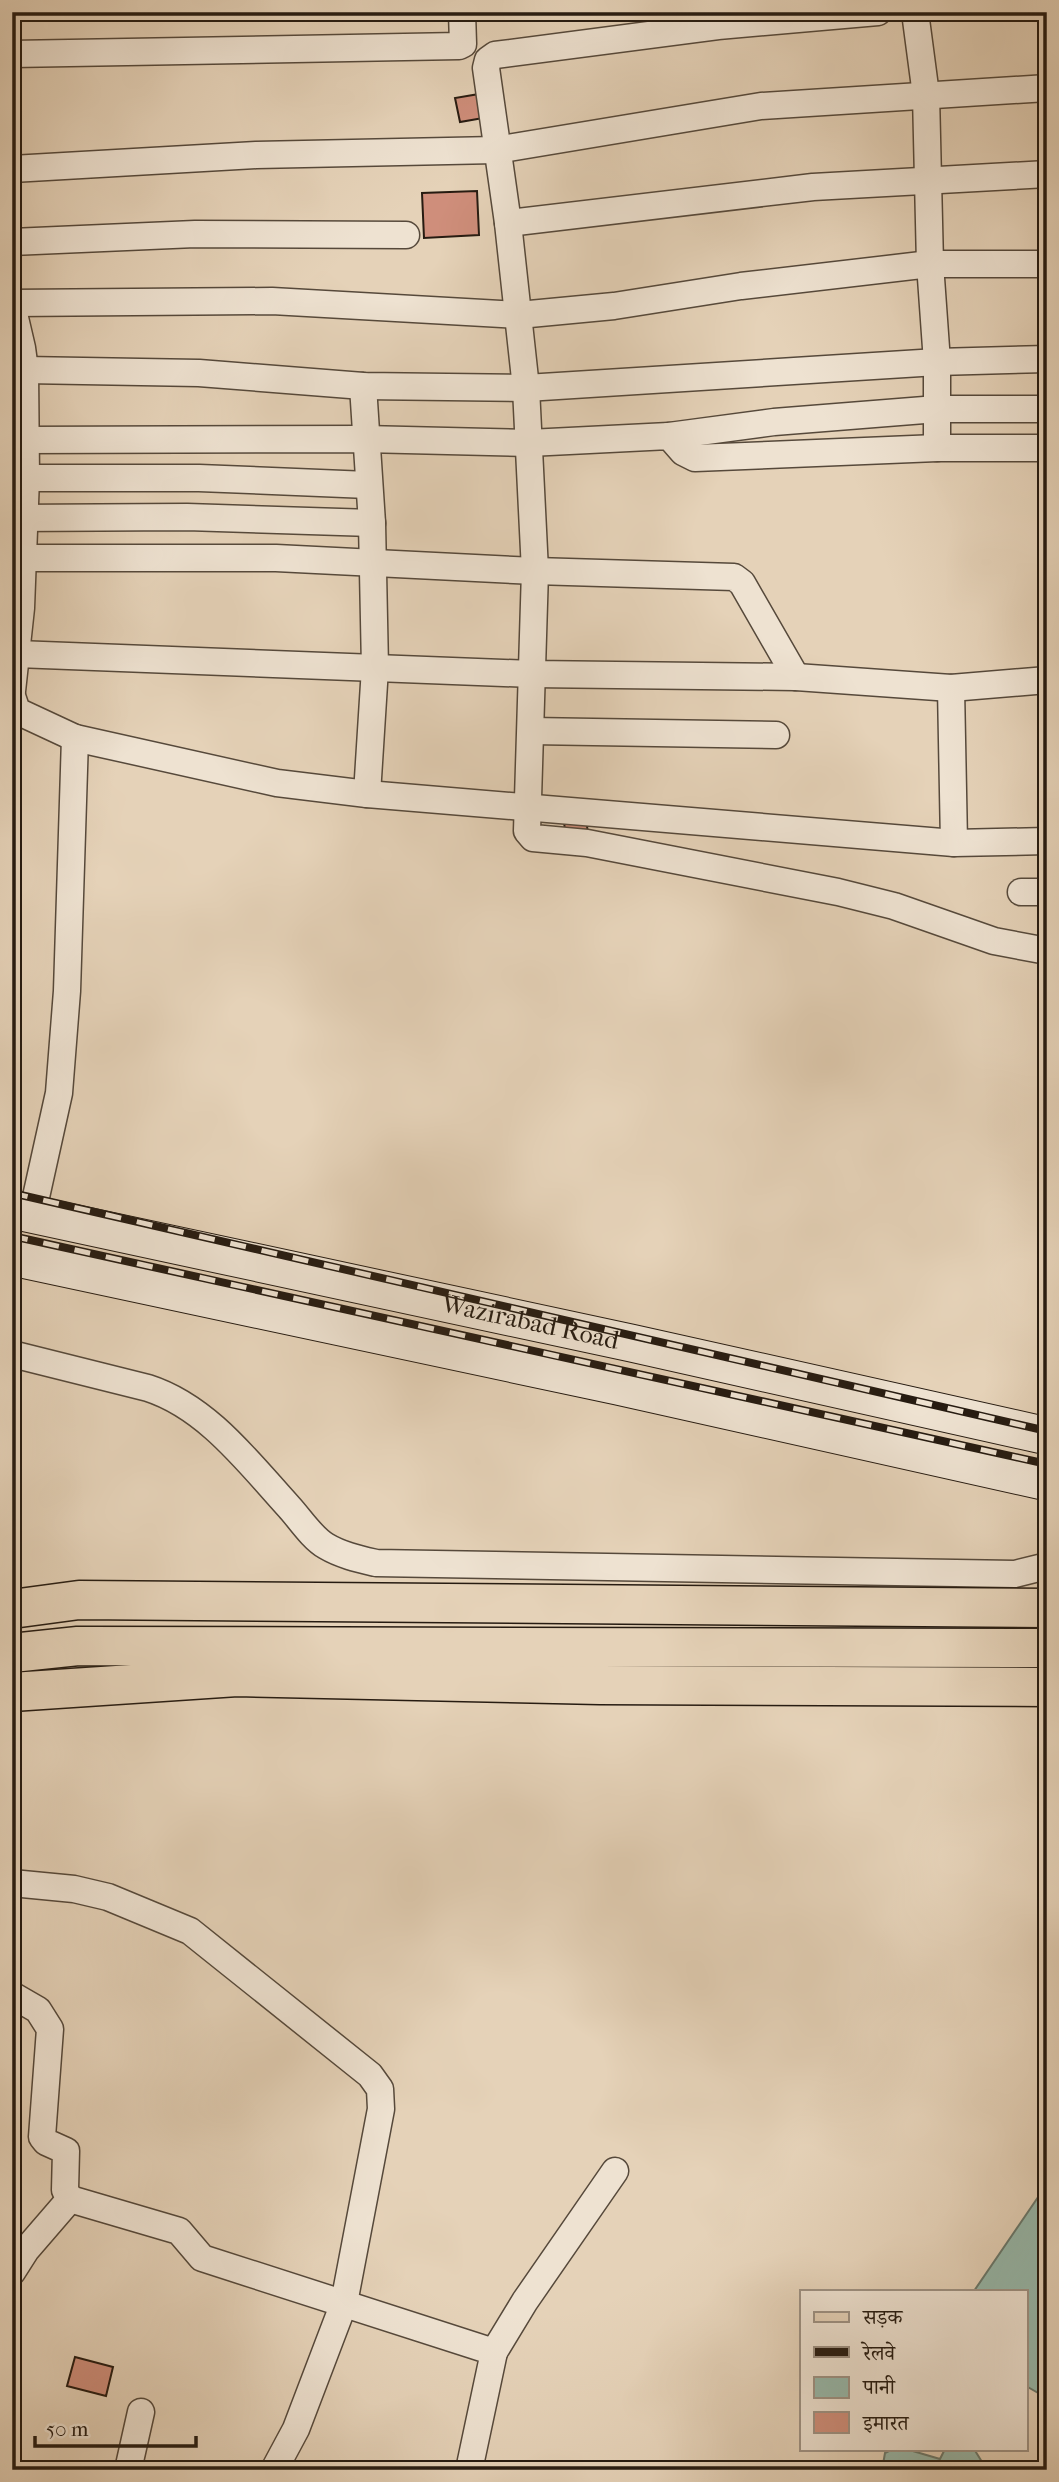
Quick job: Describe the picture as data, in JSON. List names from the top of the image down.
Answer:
{
  "streets": {
    "main road": ["Wazirabad Road"]
  },
  "legend": [
    "सड़क",
    "रेलवे",
    "पानी",
    "इमारत"
  ],
  "scale_bar": "50 m"
}
